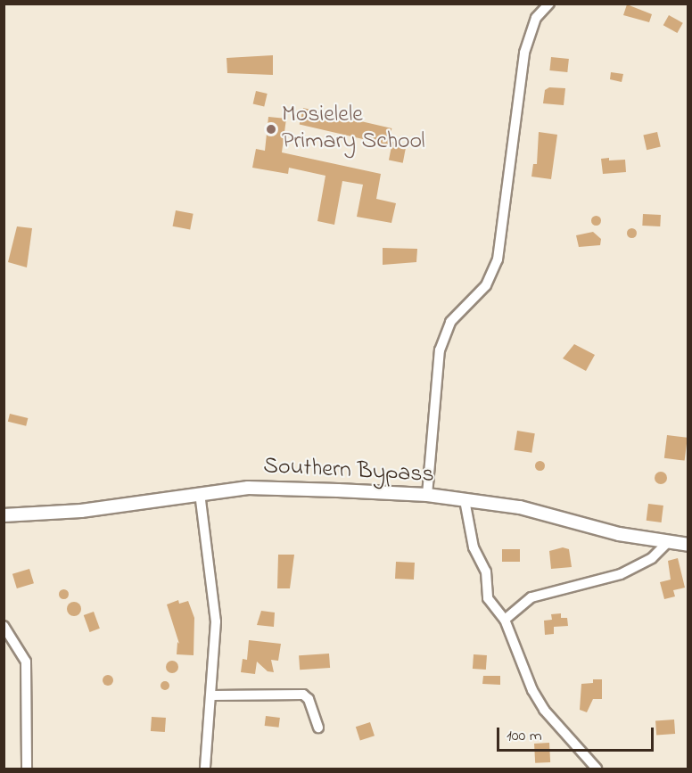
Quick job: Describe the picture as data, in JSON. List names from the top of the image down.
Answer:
{
  "streets": {
    "street": ["Southern Bypass"]
  },
  "places": ["Mosielele Primary School"],
  "scale_bar": "100 m"
}
